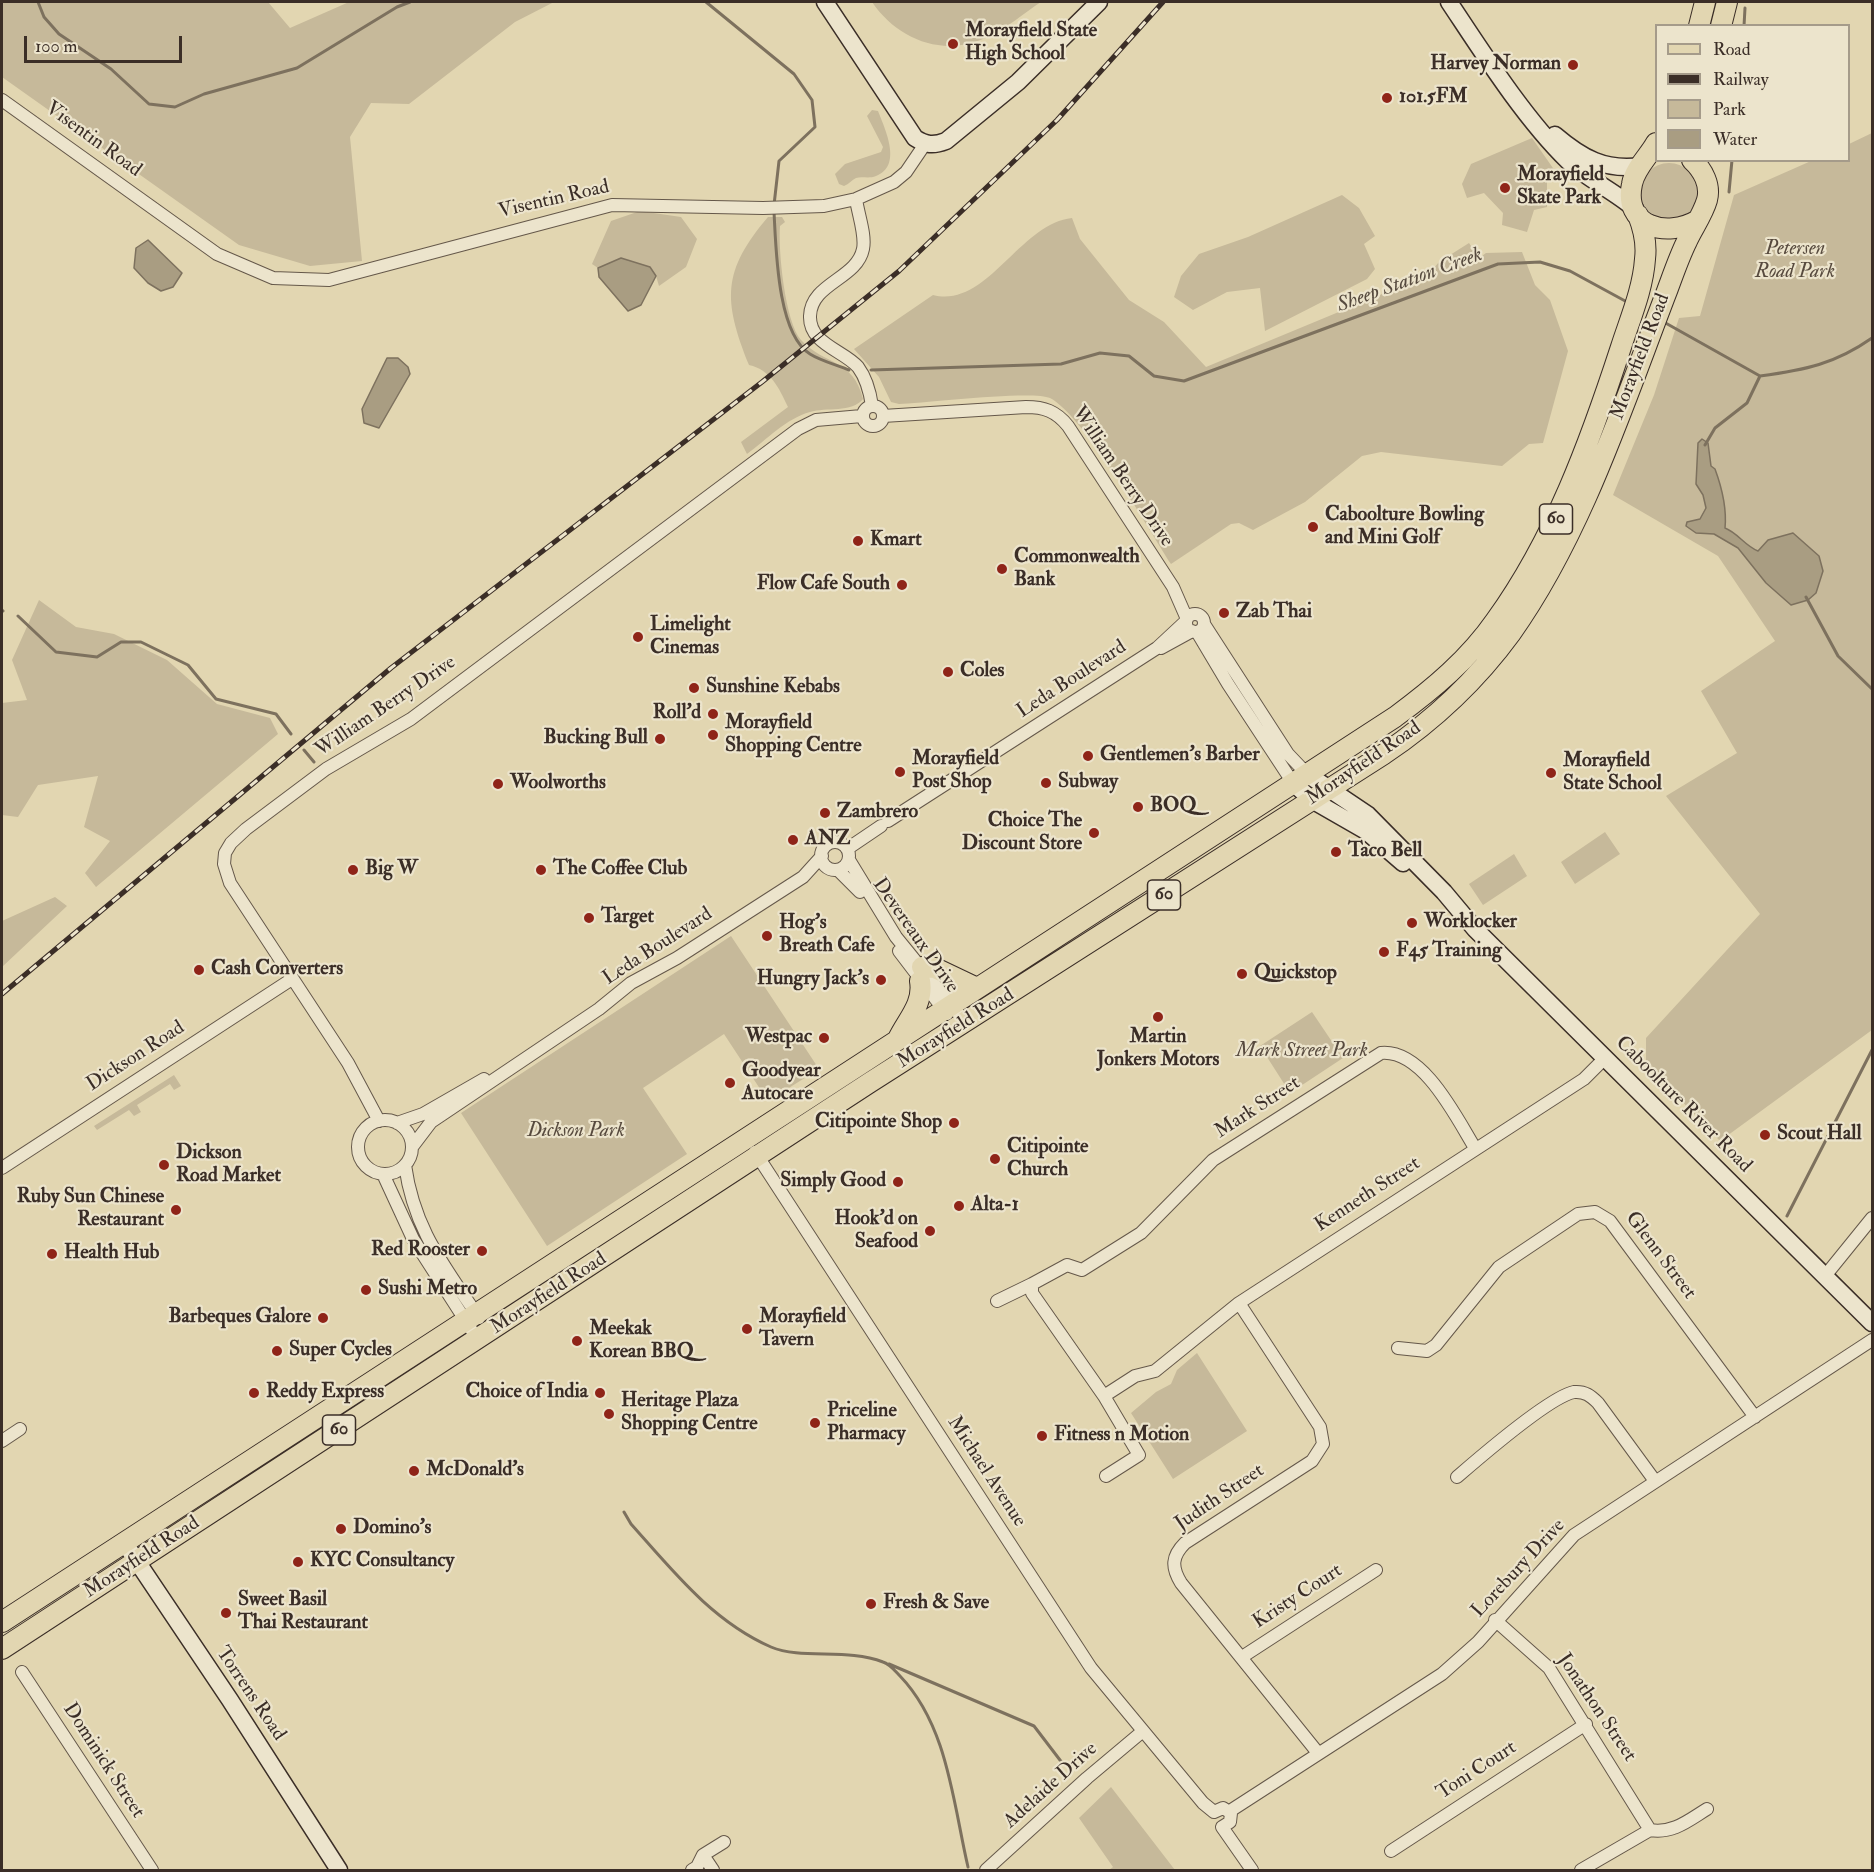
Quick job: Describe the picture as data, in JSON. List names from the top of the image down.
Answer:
{
  "streets": {
    "main road": [
      "Morayfield Road",
      "60",
      "Caboolture River Road",
      "Torrens Road"
    ],
    "street": [
      "Visentin Road",
      "William Berry Drive",
      "Leda Boulevard",
      "Devereaux Drive",
      "Dickson Road",
      "Mark Street",
      "Kenneth Street",
      "Glenn Street",
      "Michael Avenue",
      "Judith Street",
      "Lorebury Drive",
      "Kristy Court",
      "Jonathon Street",
      "Dominick Street",
      "Toni Court",
      "Adelaide Drive"
    ]
  },
  "crossings": [
    ["Morayfield Road", "William Berry Drive"],
    ["Morayfield Road", "60"],
    ["Morayfield Road", "Devereaux Drive"],
    ["Morayfield Road", "Caboolture River Road"],
    ["Morayfield Road", "Michael Avenue"],
    ["Morayfield Road", "Torrens Road"],
    ["William Berry Drive", "Leda Boulevard"],
    ["William Berry Drive", "Dickson Road"],
    ["William Berry Drive", "Caboolture River Road"],
    ["Leda Boulevard", "Devereaux Drive"],
    ["Caboolture River Road", "Kenneth Street"],
    ["Mark Street", "Kenneth Street"],
    ["Kenneth Street", "Judith Street"],
    ["Glenn Street", "Lorebury Drive"],
    ["Michael Avenue", "Lorebury Drive"],
    ["Michael Avenue", "Adelaide Drive"],
    ["Judith Street", "Lorebury Drive"],
    ["Judith Street", "Kristy Court"],
    ["Lorebury Drive", "Jonathon Street"],
    ["Jonathon Street", "Toni Court"]
  ],
  "water": ["Sheep Station Creek"],
  "parks": ["Petersen Road Park", "Mark Street Park", "Dickson Park"],
  "places": [
    "Morayfield State High School",
    "Harvey Norman",
    "101.5FM",
    "Morayfield Skate Park",
    "Caboolture Bowling and Mini Golf",
    "Kmart",
    "Commonwealth Bank",
    "Flow Cafe South",
    "Zab Thai",
    "Limelight Cinemas",
    "Coles",
    "Sunshine Kebabs",
    "Roll'd",
    "Morayfield Shopping Centre",
    "Bucking Bull",
    "Gentlemen's Barber",
    "Morayfield Post Shop",
    "Morayfield State School",
    "Subway",
    "Woolworths",
    "BOQ",
    "Zambrero",
    "Choice The Discount Store",
    "ANZ",
    "Taco Bell",
    "Big W",
    "The Coffee Club",
    "Target",
    "Worklocker",
    "Hog's Breath Cafe",
    "F45 Training",
    "Cash Converters",
    "Quickstop",
    "Hungry Jack's",
    "Martin Jonkers Motors",
    "Westpac",
    "Goodyear Autocare",
    "Citipointe Shop",
    "Scout Hall",
    "Citipointe Church",
    "Dickson Road Market",
    "Simply Good",
    "Alta-1",
    "Ruby Sun Chinese Restaurant",
    "Hook'd on Seafood",
    "Red Rooster",
    "Health Hub",
    "Sushi Metro",
    "Barbeques Galore",
    "Morayfield Tavern",
    "Meekak Korean BBQ",
    "Super Cycles",
    "Reddy Express",
    "Choice of India",
    "Heritage Plaza Shopping Centre",
    "Priceline Pharmacy",
    "Fitness n Motion",
    "McDonald's",
    "Domino's",
    "KYC Consultancy",
    "Fresh & Save",
    "Sweet Basil Thai Restaurant"
  ],
  "legend": [
    "Road",
    "Railway",
    "Park",
    "Water"
  ],
  "scale_bar": "100 m"
}
